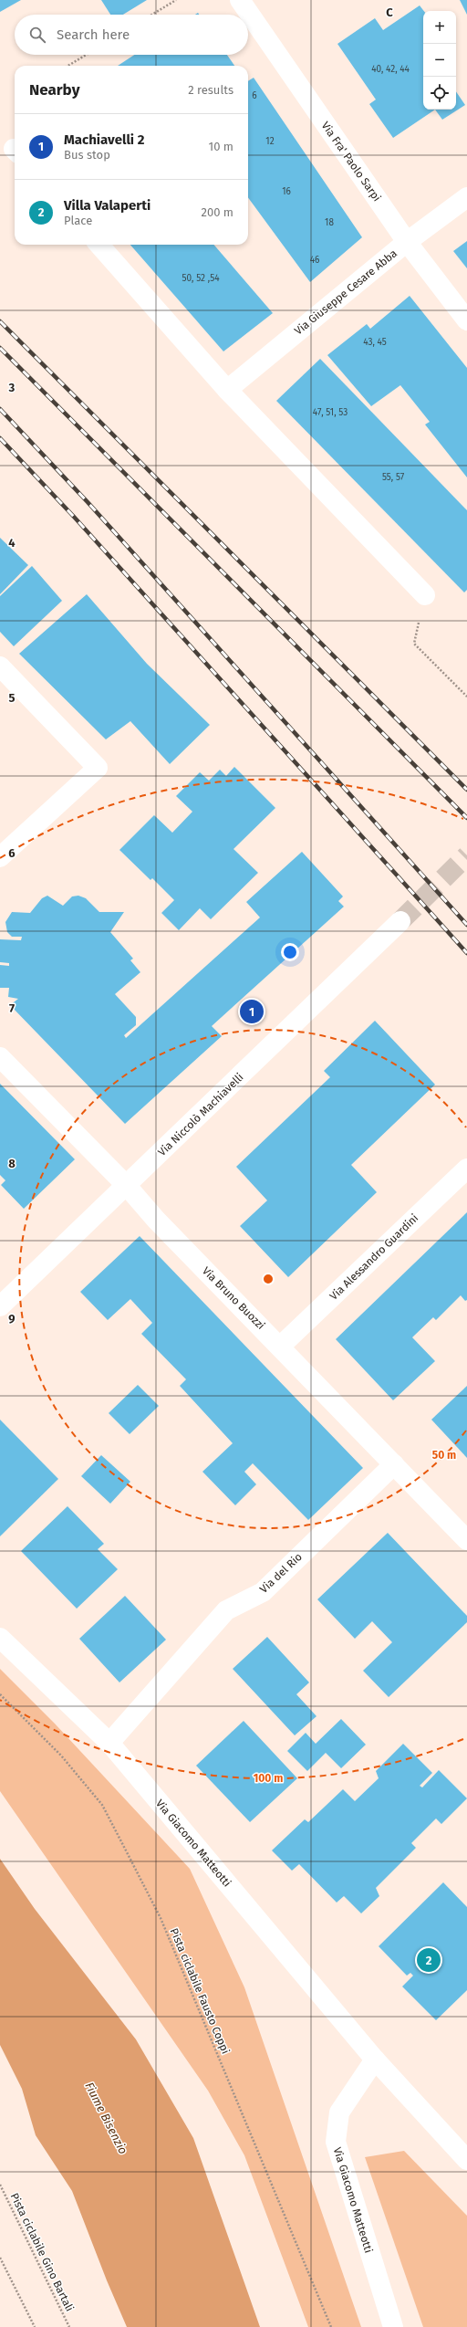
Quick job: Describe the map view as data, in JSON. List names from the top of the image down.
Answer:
{
  "streets": {
    "street": [
      "Via Fra' Paolo Sarpi",
      "Via Giuseppe Cesare Abba",
      "Via Niccolò Machiavelli",
      "Via Alessandro Guardini",
      "Via Bruno Buozzi",
      "Via del Rio",
      "Via Giacomo Matteotti"
    ],
    "path": ["Pista ciclabile Fausto Coppi", "Pista ciclabile Gino Bartali"]
  },
  "crossings": [
    ["Via Fra' Paolo Sarpi", "Via Giuseppe Cesare Abba"],
    ["Via Niccolò Machiavelli", "Via Bruno Buozzi"],
    ["Via Alessandro Guardini", "Via Bruno Buozzi"],
    ["Via Bruno Buozzi", "Via del Rio"],
    ["Via del Rio", "Via Giacomo Matteotti"]
  ],
  "water": ["Fiume Bisenzio"],
  "house_numbers": [
    "40, 42, 44",
    "6",
    "12",
    "16",
    "18",
    "46",
    "50, 52 ,54",
    "43, 45",
    "47, 51, 53",
    "55, 57"
  ],
  "page": {
    "map_buttons": ["+", "−"],
    "search": "Search here",
    "heading": ["Nearby", "2 results"],
    "list": [
      {
        "mark": "1",
        "name": "Machiavelli 2",
        "note": "Bus stop",
        "value": "10 m"
      },
      {
        "mark": "2",
        "name": "Villa Valaperti",
        "note": "Place",
        "value": "200 m"
      }
    ],
    "pins": ["1", "2"]
  },
  "grid": {
    "columns": ["C"],
    "rows": [
      "3",
      "4",
      "5",
      "6",
      "7",
      "8",
      "9"
    ]
  },
  "rings": ["50 m", "100 m"]
}
